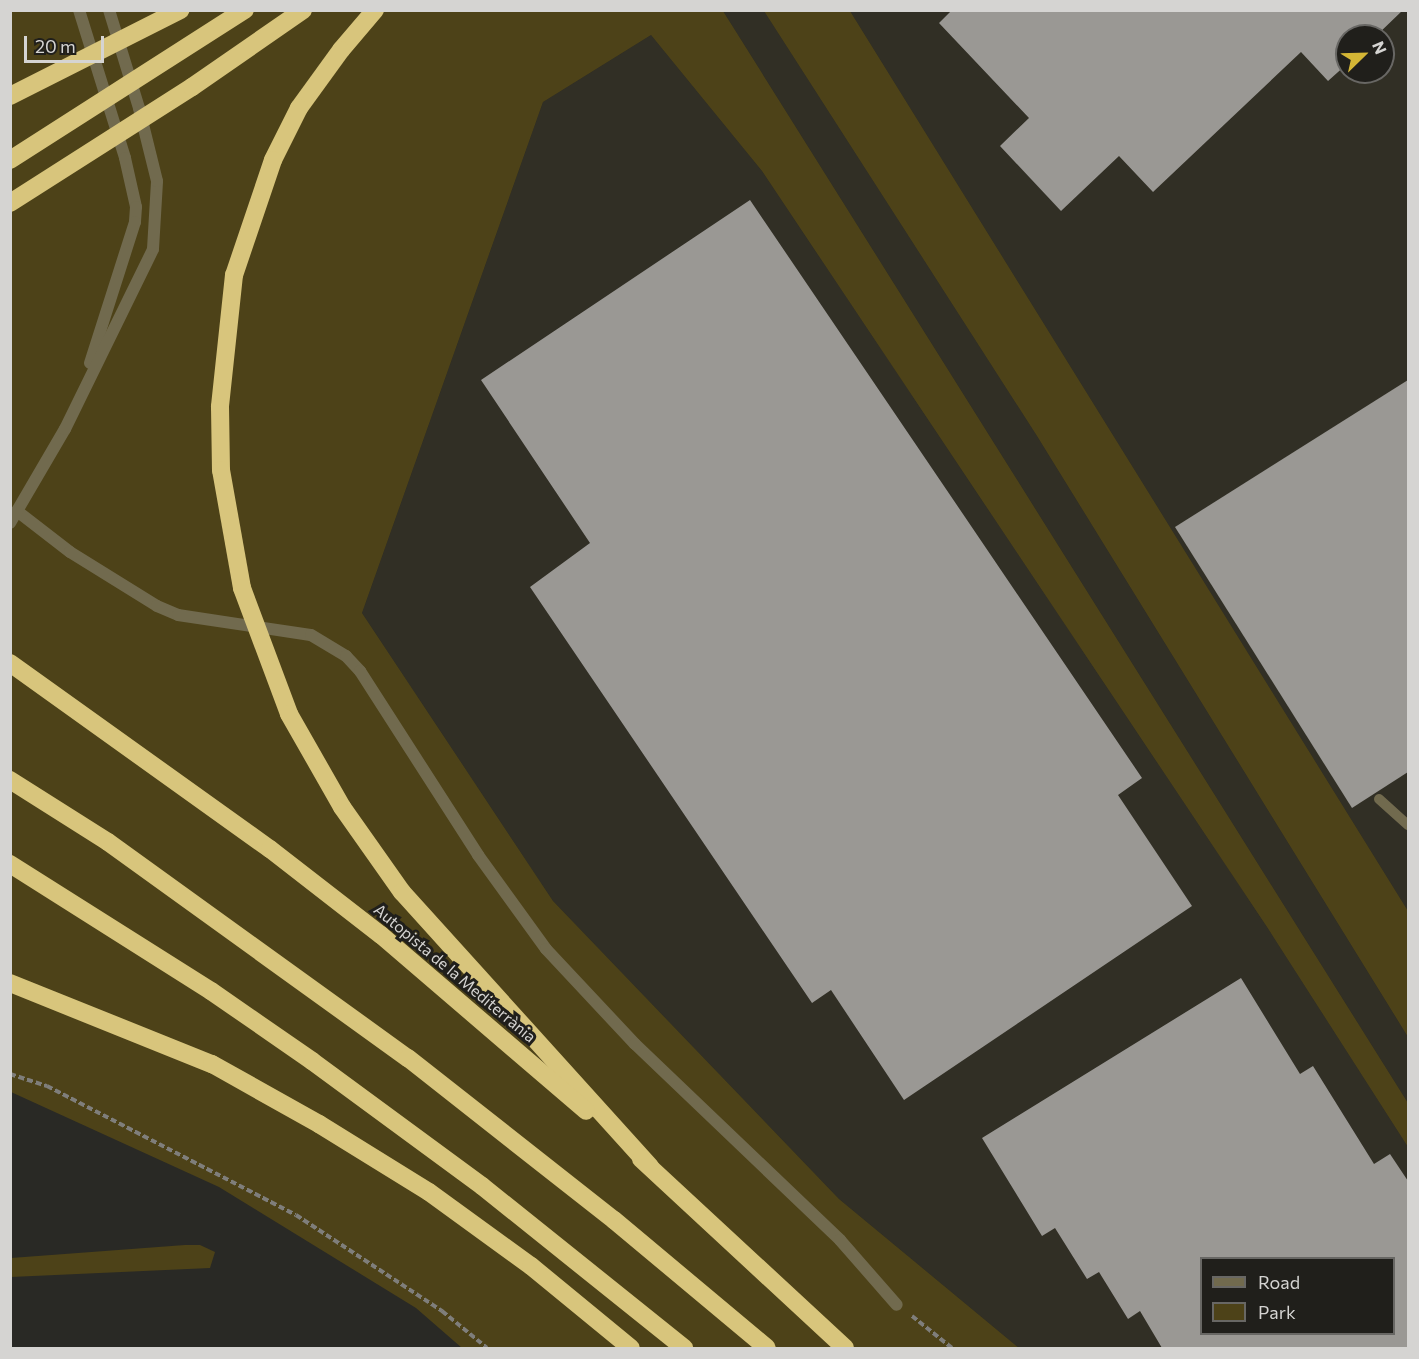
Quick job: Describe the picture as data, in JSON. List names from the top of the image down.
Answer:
{
  "streets": {
    "highway": ["Autopista de la Mediterrània"]
  },
  "legend": ["Road", "Park"],
  "scale_bar": "20 m",
  "north": "top right"
}
